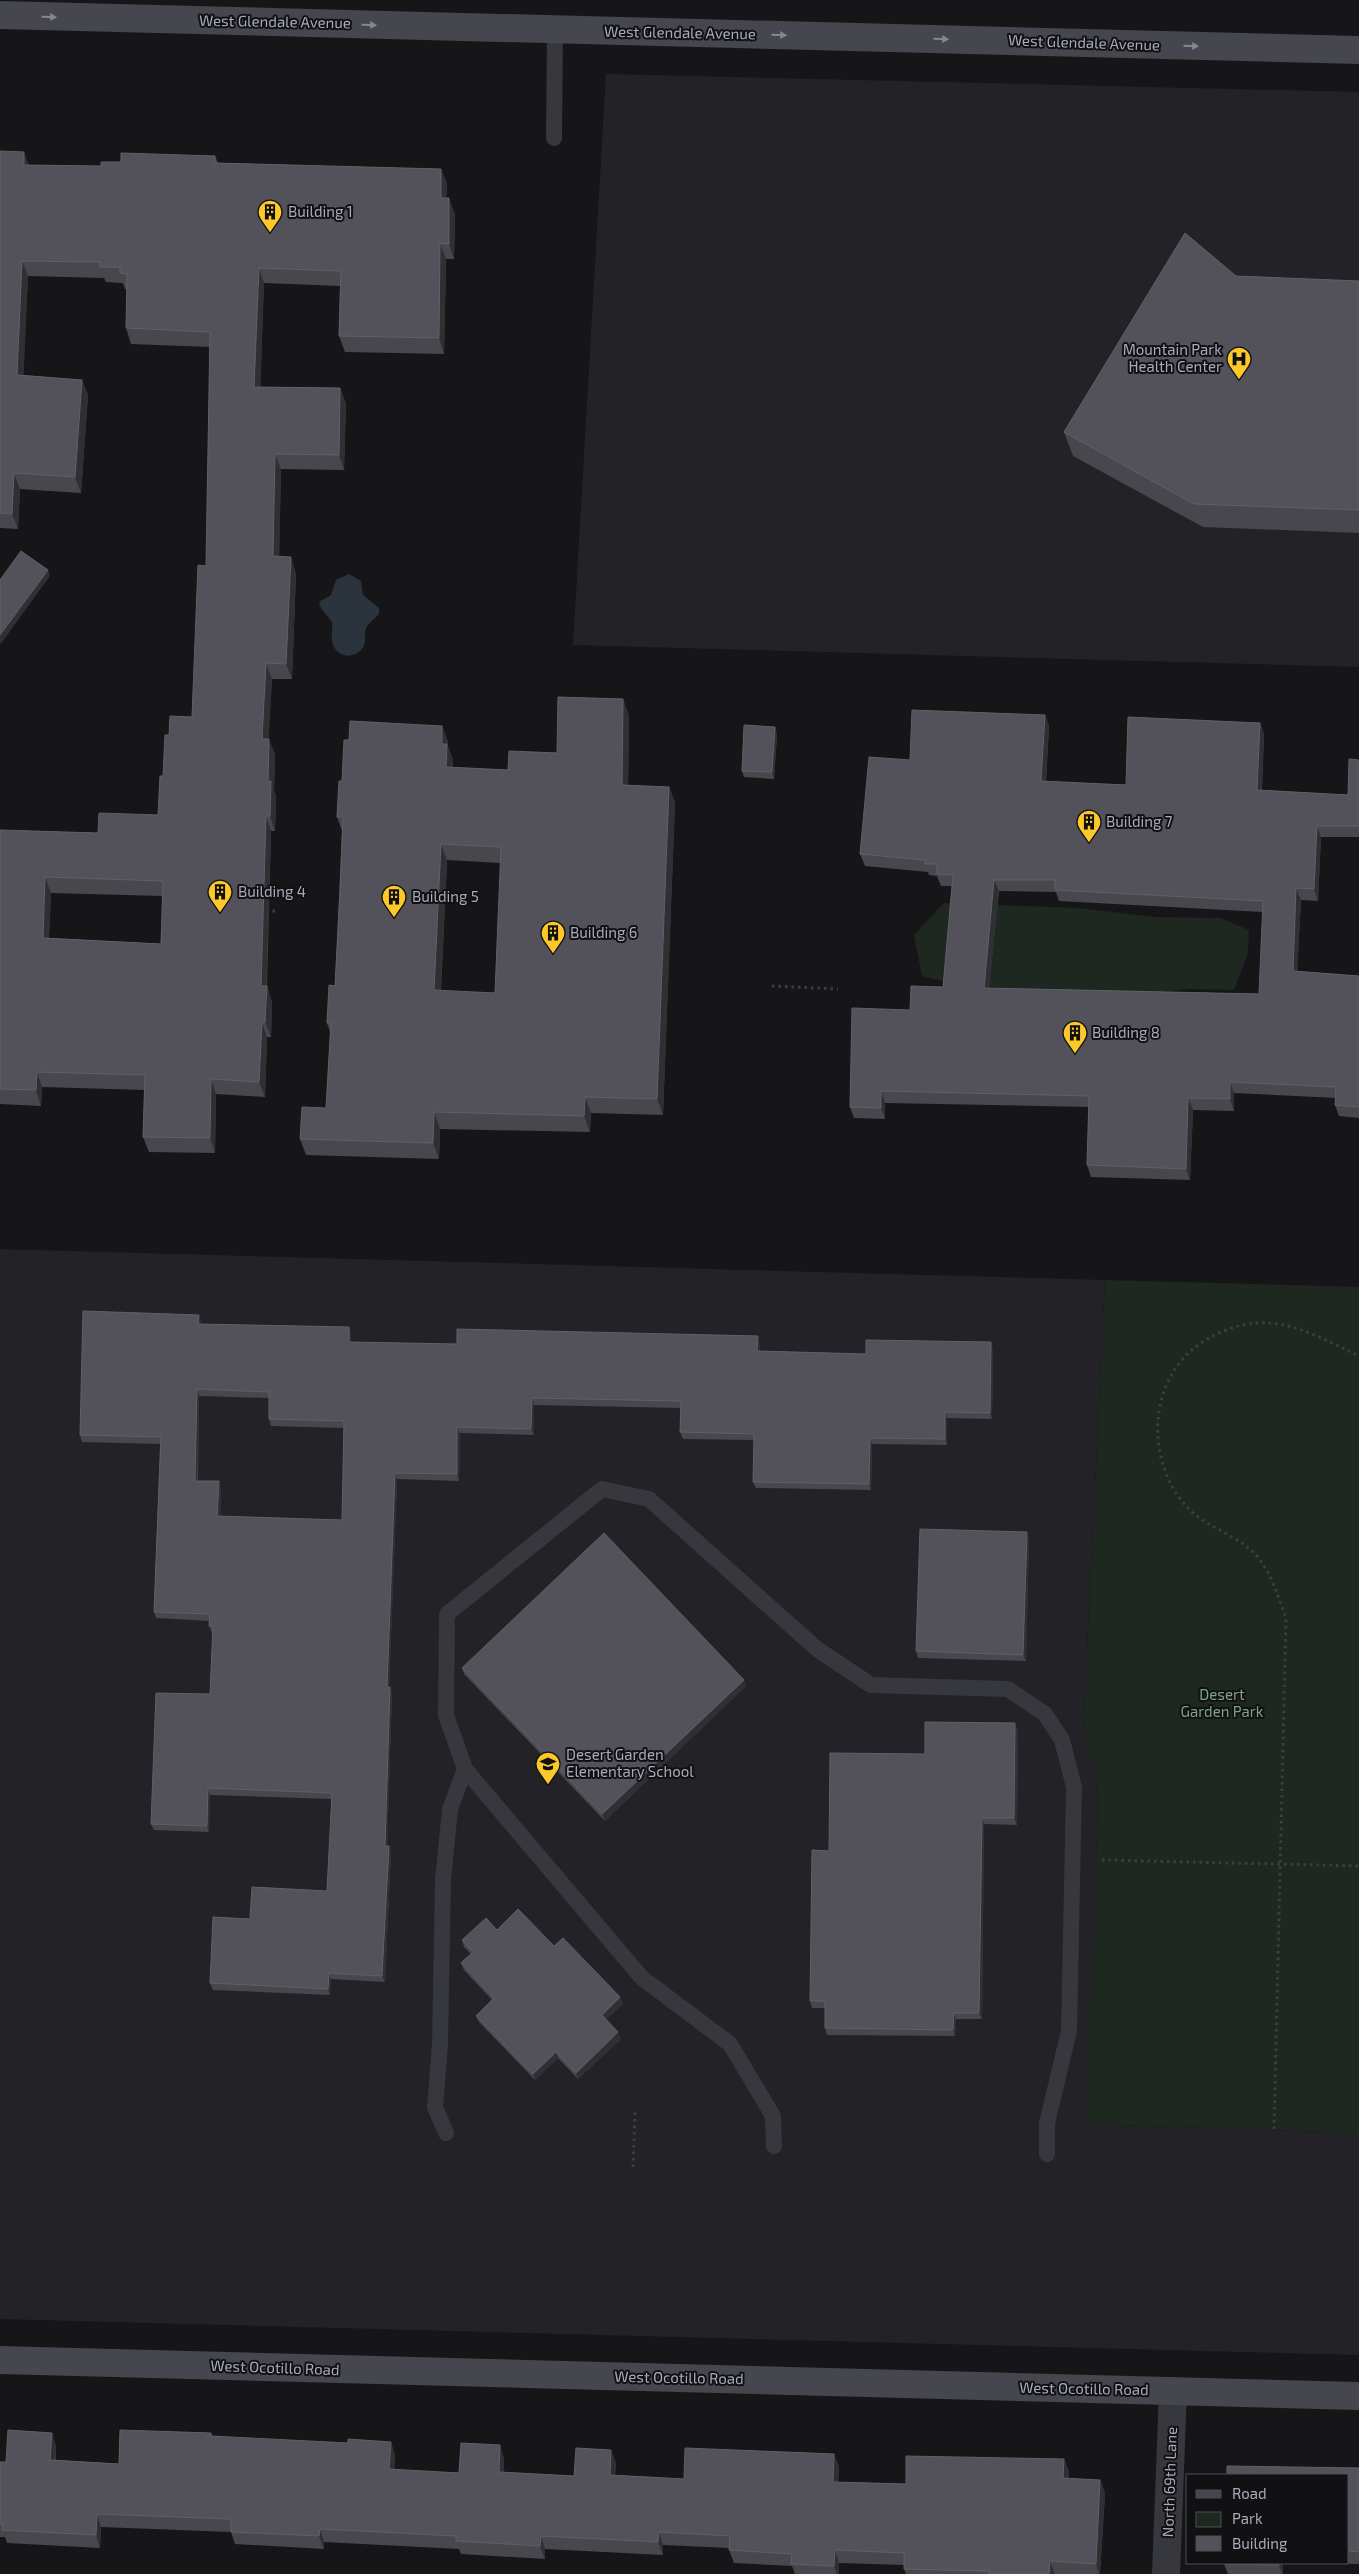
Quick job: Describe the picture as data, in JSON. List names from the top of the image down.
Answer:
{
  "streets": {
    "main road": ["West Glendale Avenue", "West Ocotillo Road"],
    "street": ["North 69th Lane"]
  },
  "crossings": [
    ["West Ocotillo Road", "North 69th Lane"]
  ],
  "one_way": ["West Glendale Avenue"],
  "parks": ["Desert Garden Park"],
  "places": {
    "building": [
      "Building 1",
      "Building 7",
      "Building 4",
      "Building 5",
      "Building 6",
      "Building 8"
    ],
    "hospital": ["Mountain Park Health Center"],
    "school or university": ["Desert Garden Elementary School"]
  },
  "legend": ["Road", "Park", "Building"]
}
